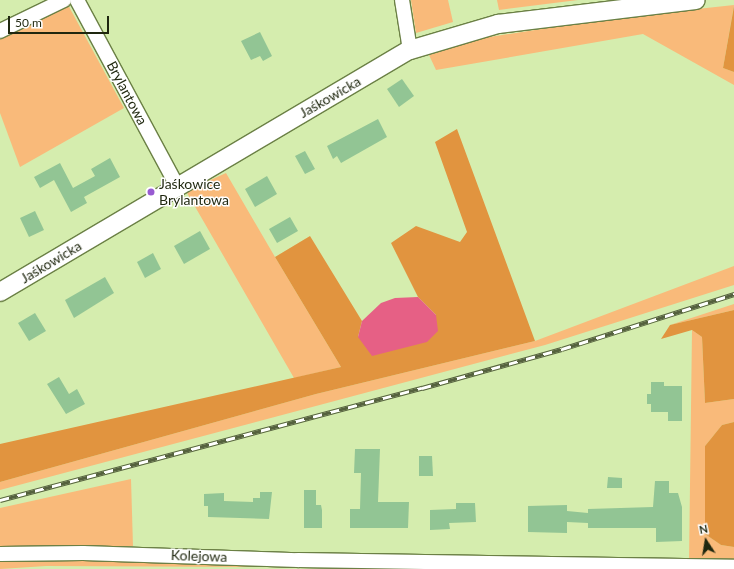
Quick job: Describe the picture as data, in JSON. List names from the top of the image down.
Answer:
{
  "streets": {
    "street": ["Brylantowa", "Jaśkowicka", "Kolejowa"]
  },
  "crossings": [
    ["Brylantowa", "Jaśkowicka"]
  ],
  "places": ["Jaśkowice Brylantowa"],
  "scale_bar": "50 m",
  "north": "top"
}
